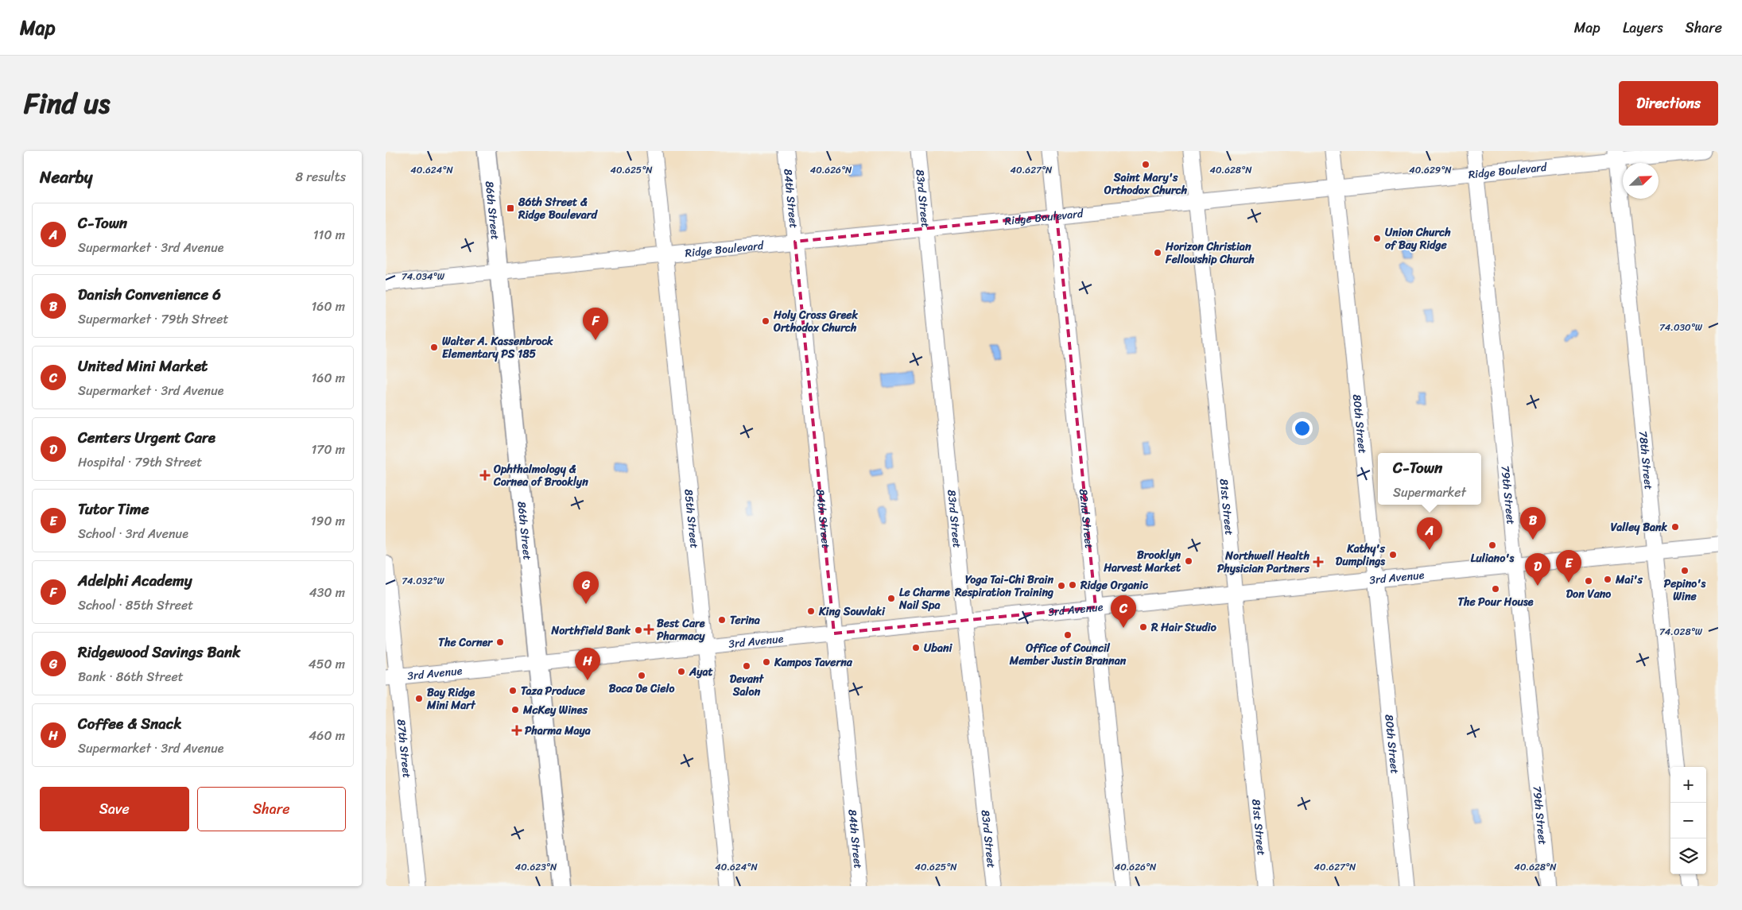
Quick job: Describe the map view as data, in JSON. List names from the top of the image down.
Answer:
{
  "streets": {
    "main road": ["86th Street"],
    "street": [
      "Ridge Boulevard",
      "84th Street",
      "83rd Street",
      "80th Street",
      "78th Street",
      "79th Street",
      "81st Street",
      "82nd Street",
      "85th Street",
      "3rd Avenue",
      "87th Street"
    ]
  },
  "crossings": [
    ["Ridge Boulevard", "84th Street"],
    ["Ridge Boulevard", "83rd Street"],
    ["Ridge Boulevard", "86th Street"],
    ["Ridge Boulevard", "80th Street"],
    ["Ridge Boulevard", "78th Street"],
    ["Ridge Boulevard", "79th Street"],
    ["Ridge Boulevard", "81st Street"],
    ["Ridge Boulevard", "82nd Street"],
    ["Ridge Boulevard", "85th Street"],
    ["84th Street", "3rd Avenue"],
    ["83rd Street", "3rd Avenue"],
    ["86th Street", "3rd Avenue"],
    ["80th Street", "3rd Avenue"],
    ["78th Street", "3rd Avenue"],
    ["79th Street", "3rd Avenue"],
    ["81st Street", "3rd Avenue"],
    ["82nd Street", "3rd Avenue"],
    ["85th Street", "3rd Avenue"],
    ["3rd Avenue", "87th Street"]
  ],
  "places": {
    "other": [
      "Saint Mary's Orthodox Church",
      "Union Church of Bay Ridge",
      "Horizon Christian Fellowship Church",
      "Holy Cross Greek Orthodox Church",
      "Walter A. Kassenbrock Elementary PS 185",
      "Valley Bank",
      "Luliano's",
      "Kathy's Dumplings",
      "Brooklyn Harvest Market",
      "Pepino's Wine",
      "Mai's",
      "Don Vano",
      "Ridge Organic",
      "Yoga Tai-Chi Brain Respiration Training",
      "The Pour House",
      "Le Charme Nail Spa",
      "King Souvlaki",
      "Terina",
      "R Hair Studio",
      "Northfield Bank",
      "Office of Council Member Justin Brannan",
      "The Corner",
      "Ubani",
      "Kampos Taverna",
      "Devant Salon",
      "Ayat",
      "Boca De Cielo",
      "Taza Produce",
      "Bay Ridge Mini Mart",
      "McKey Wines"
    ],
    "transit": ["86th Street & Ridge Boulevard"],
    "health": [
      "Ophthalmology & Cornea of Brooklyn",
      "Northwell Health Physician Partners",
      "Best Care Pharmacy",
      "Pharma Maya"
    ]
  },
  "north": "top right",
  "page": {
    "header": "Map",
    "nav": ["Map", "Layers", "Share"],
    "title": "Find us",
    "buttons": [
      "Directions",
      ["Save", "Share"]
    ],
    "heading": ["Nearby", "8 results"],
    "list": [
      {
        "mark": "A",
        "name": "C-Town",
        "note": "Supermarket · 3rd Avenue",
        "value": "110 m"
      },
      {
        "mark": "B",
        "name": "Danish Convenience 6",
        "note": "Supermarket · 79th Street",
        "value": "160 m"
      },
      {
        "mark": "C",
        "name": "United Mini Market",
        "note": "Supermarket · 3rd Avenue",
        "value": "160 m"
      },
      {
        "mark": "D",
        "name": "Centers Urgent Care",
        "note": "Hospital · 79th Street",
        "value": "170 m"
      },
      {
        "mark": "E",
        "name": "Tutor Time",
        "note": "School · 3rd Avenue",
        "value": "190 m"
      },
      {
        "mark": "F",
        "name": "Adelphi Academy",
        "note": "School · 85th Street",
        "value": "430 m"
      },
      {
        "mark": "G",
        "name": "Ridgewood Savings Bank",
        "note": "Bank · 86th Street",
        "value": "450 m"
      },
      {
        "mark": "H",
        "name": "Coffee & Snack",
        "note": "Supermarket · 3rd Avenue",
        "value": "460 m"
      }
    ],
    "pins": [
      "F",
      "B",
      "A",
      "E",
      "D",
      "G",
      "C",
      "H"
    ],
    "popup": ["C-Town", "Supermarket"],
    "map_buttons": ["+", "−"]
  },
  "coordinates": [
    "40.624°N",
    "40.625°N",
    "40.628°N",
    "40.626°N",
    "40.627°N",
    "40.629°N",
    "74.034°W",
    "74.030°W",
    "74.032°W",
    "74.028°W",
    "40.623°N"
  ]
}
